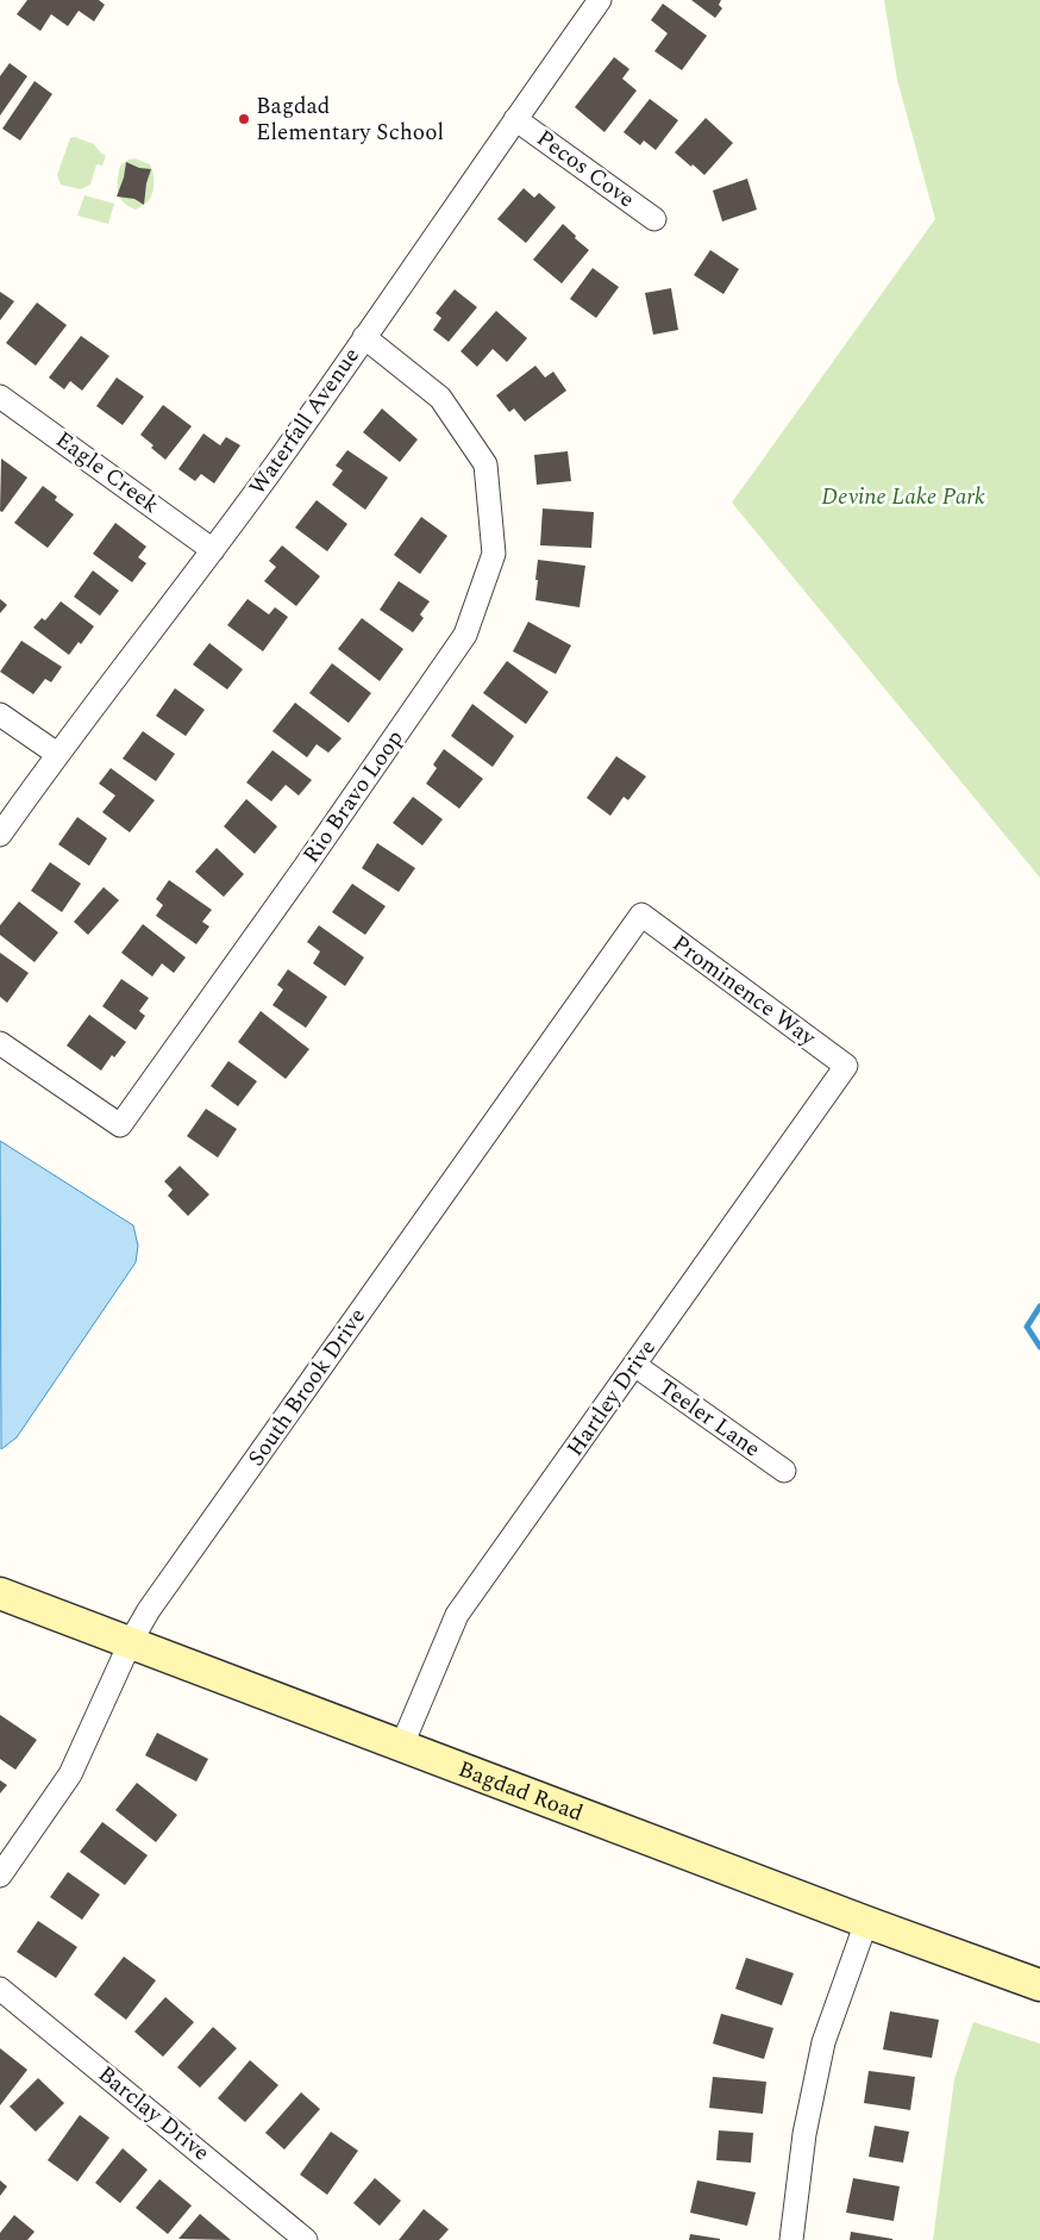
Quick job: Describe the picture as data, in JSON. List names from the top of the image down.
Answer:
{
  "streets": {
    "street": [
      "Pecos Cove",
      "Waterfall Avenue",
      "Eagle Creek",
      "Rio Bravo Loop",
      "Prominence Way",
      "South Brook Drive",
      "Hartley Drive",
      "Teeler Lane",
      "Bagdad Road",
      "Barclay Drive"
    ]
  },
  "crossings": [
    ["Pecos Cove", "Waterfall Avenue"],
    ["Waterfall Avenue", "Eagle Creek"],
    ["Waterfall Avenue", "Rio Bravo Loop"],
    ["Prominence Way", "South Brook Drive"],
    ["Prominence Way", "Hartley Drive"],
    ["South Brook Drive", "Bagdad Road"],
    ["Hartley Drive", "Teeler Lane"],
    ["Hartley Drive", "Bagdad Road"]
  ],
  "parks": ["Devine Lake Park"],
  "places": ["Bagdad Elementary School"]
}
